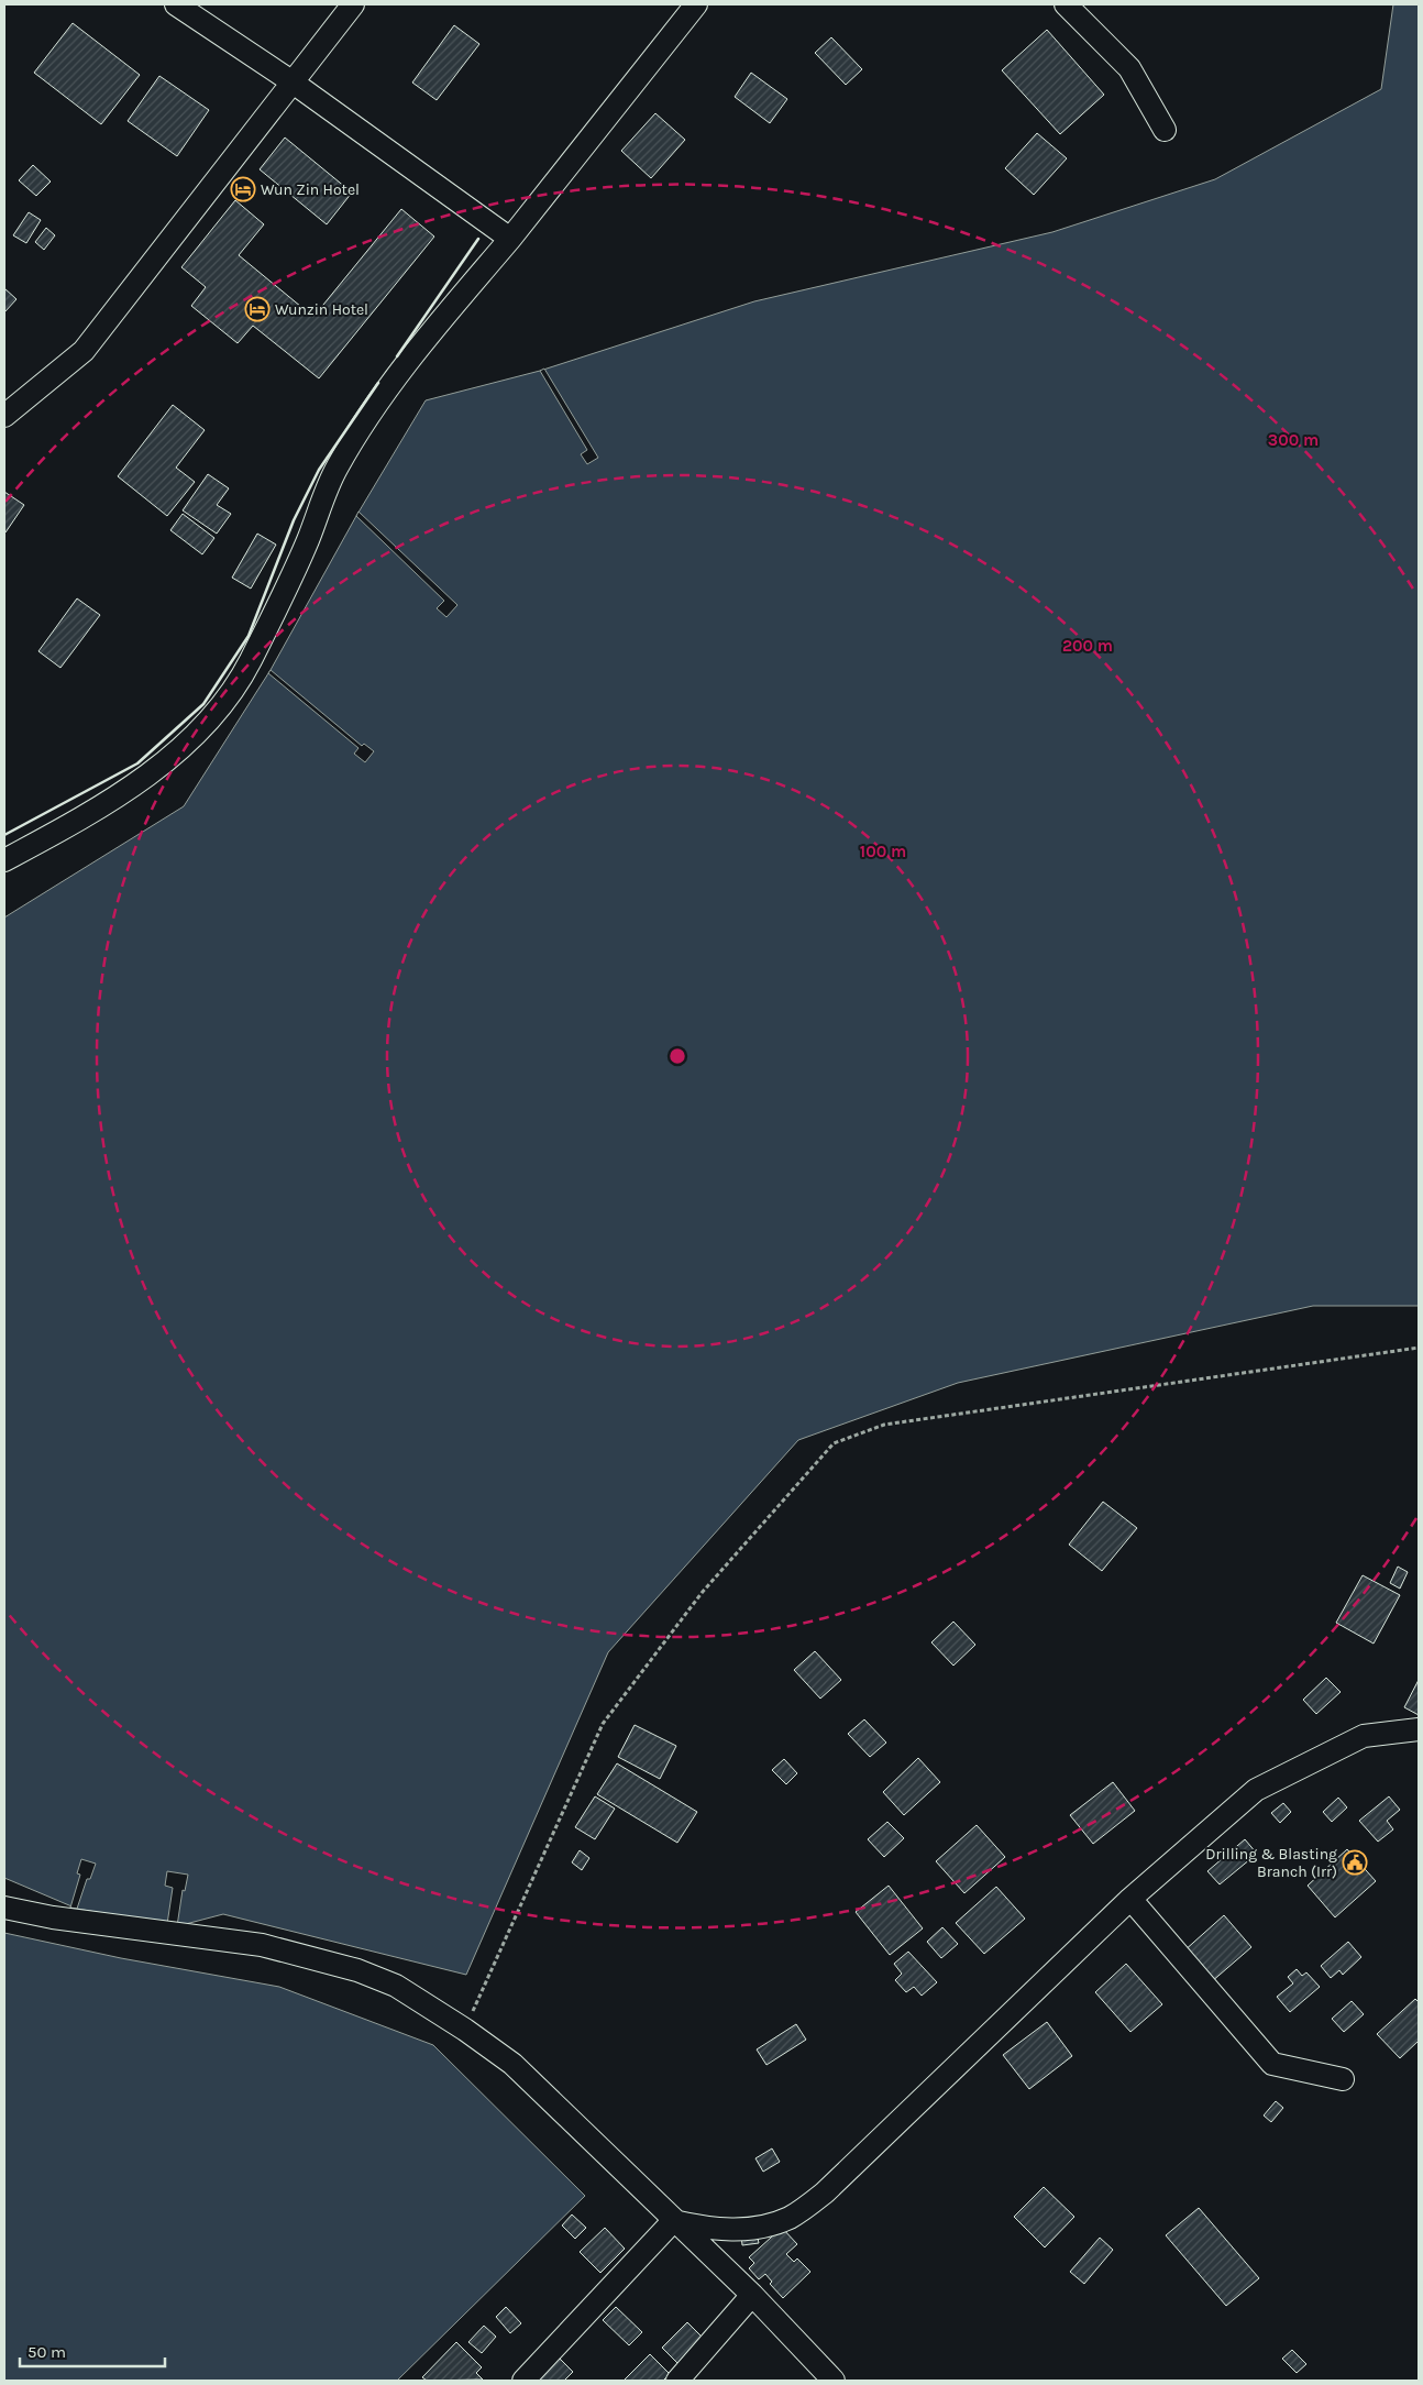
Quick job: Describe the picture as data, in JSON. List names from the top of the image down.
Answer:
{
  "places": {
    "hotel": ["Wun Zin Hotel", "Wunzin Hotel"],
    "public building": ["Drilling & Blasting Branch (Irr)"]
  },
  "scale_bar": "50 m",
  "rings": ["300 m", "200 m", "100 m"]
}
